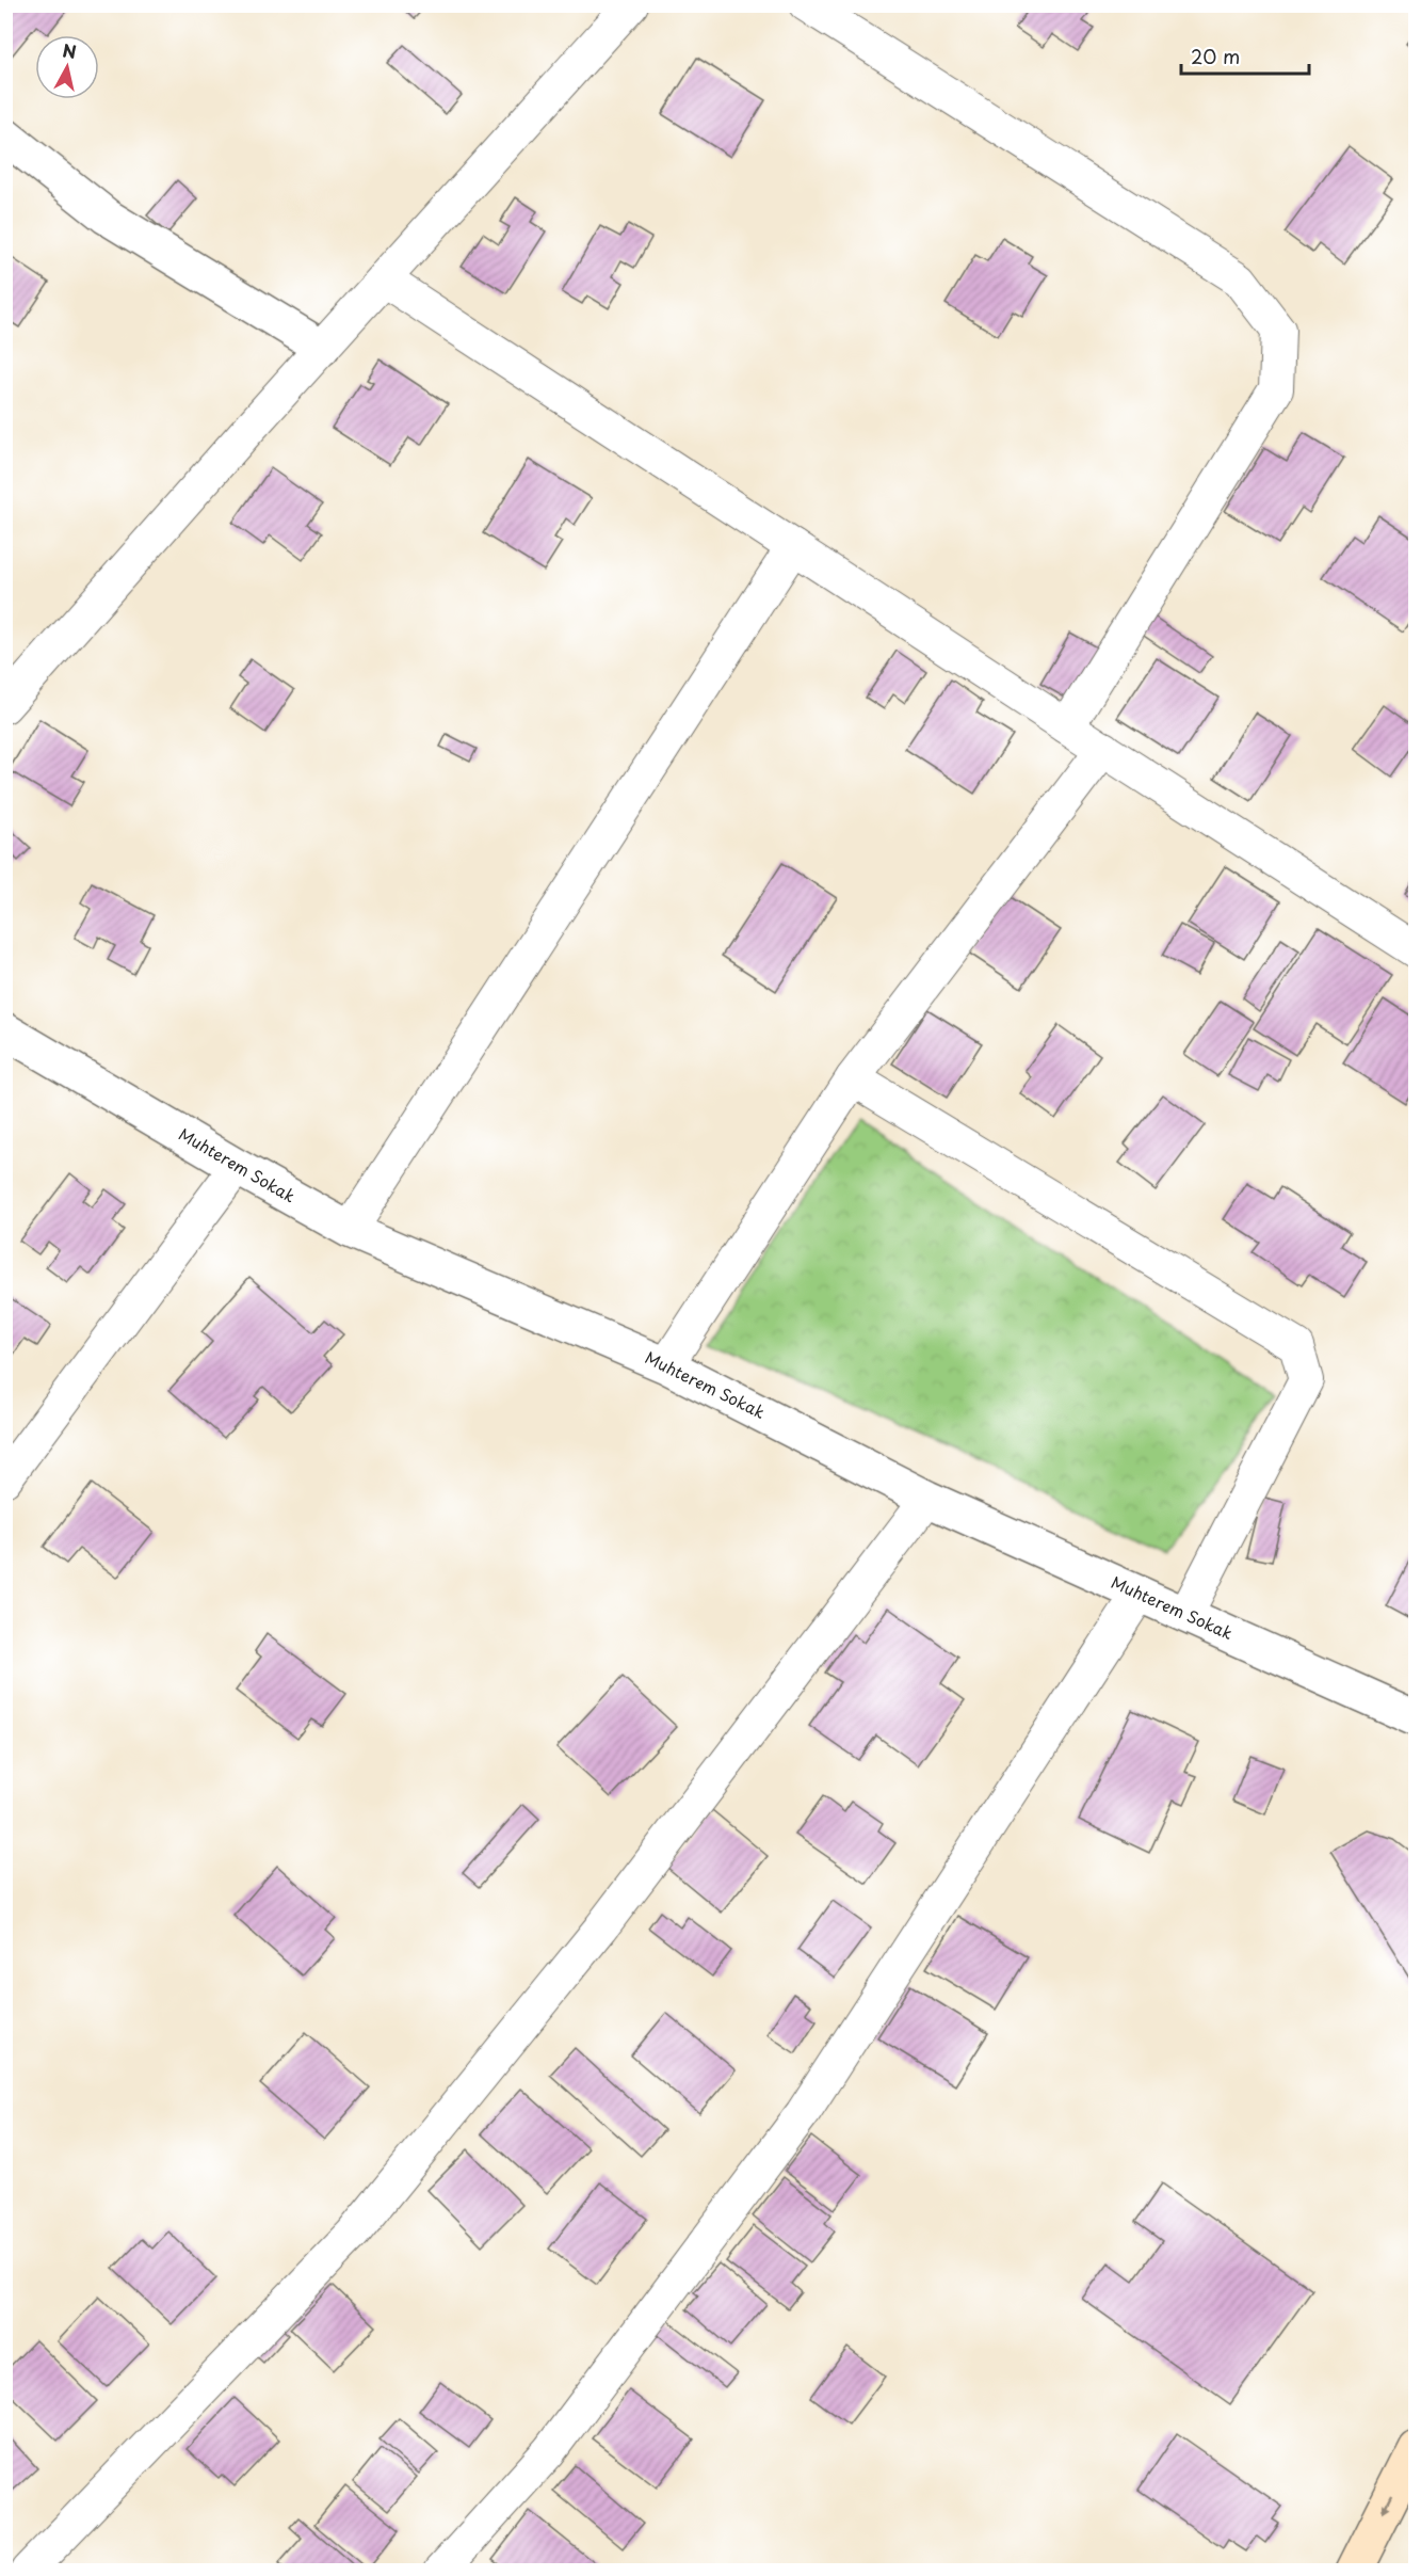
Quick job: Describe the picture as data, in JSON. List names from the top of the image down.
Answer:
{
  "streets": {
    "street": ["Muhterem Sokak"]
  },
  "scale_bar": "20 m",
  "north": "top"
}
